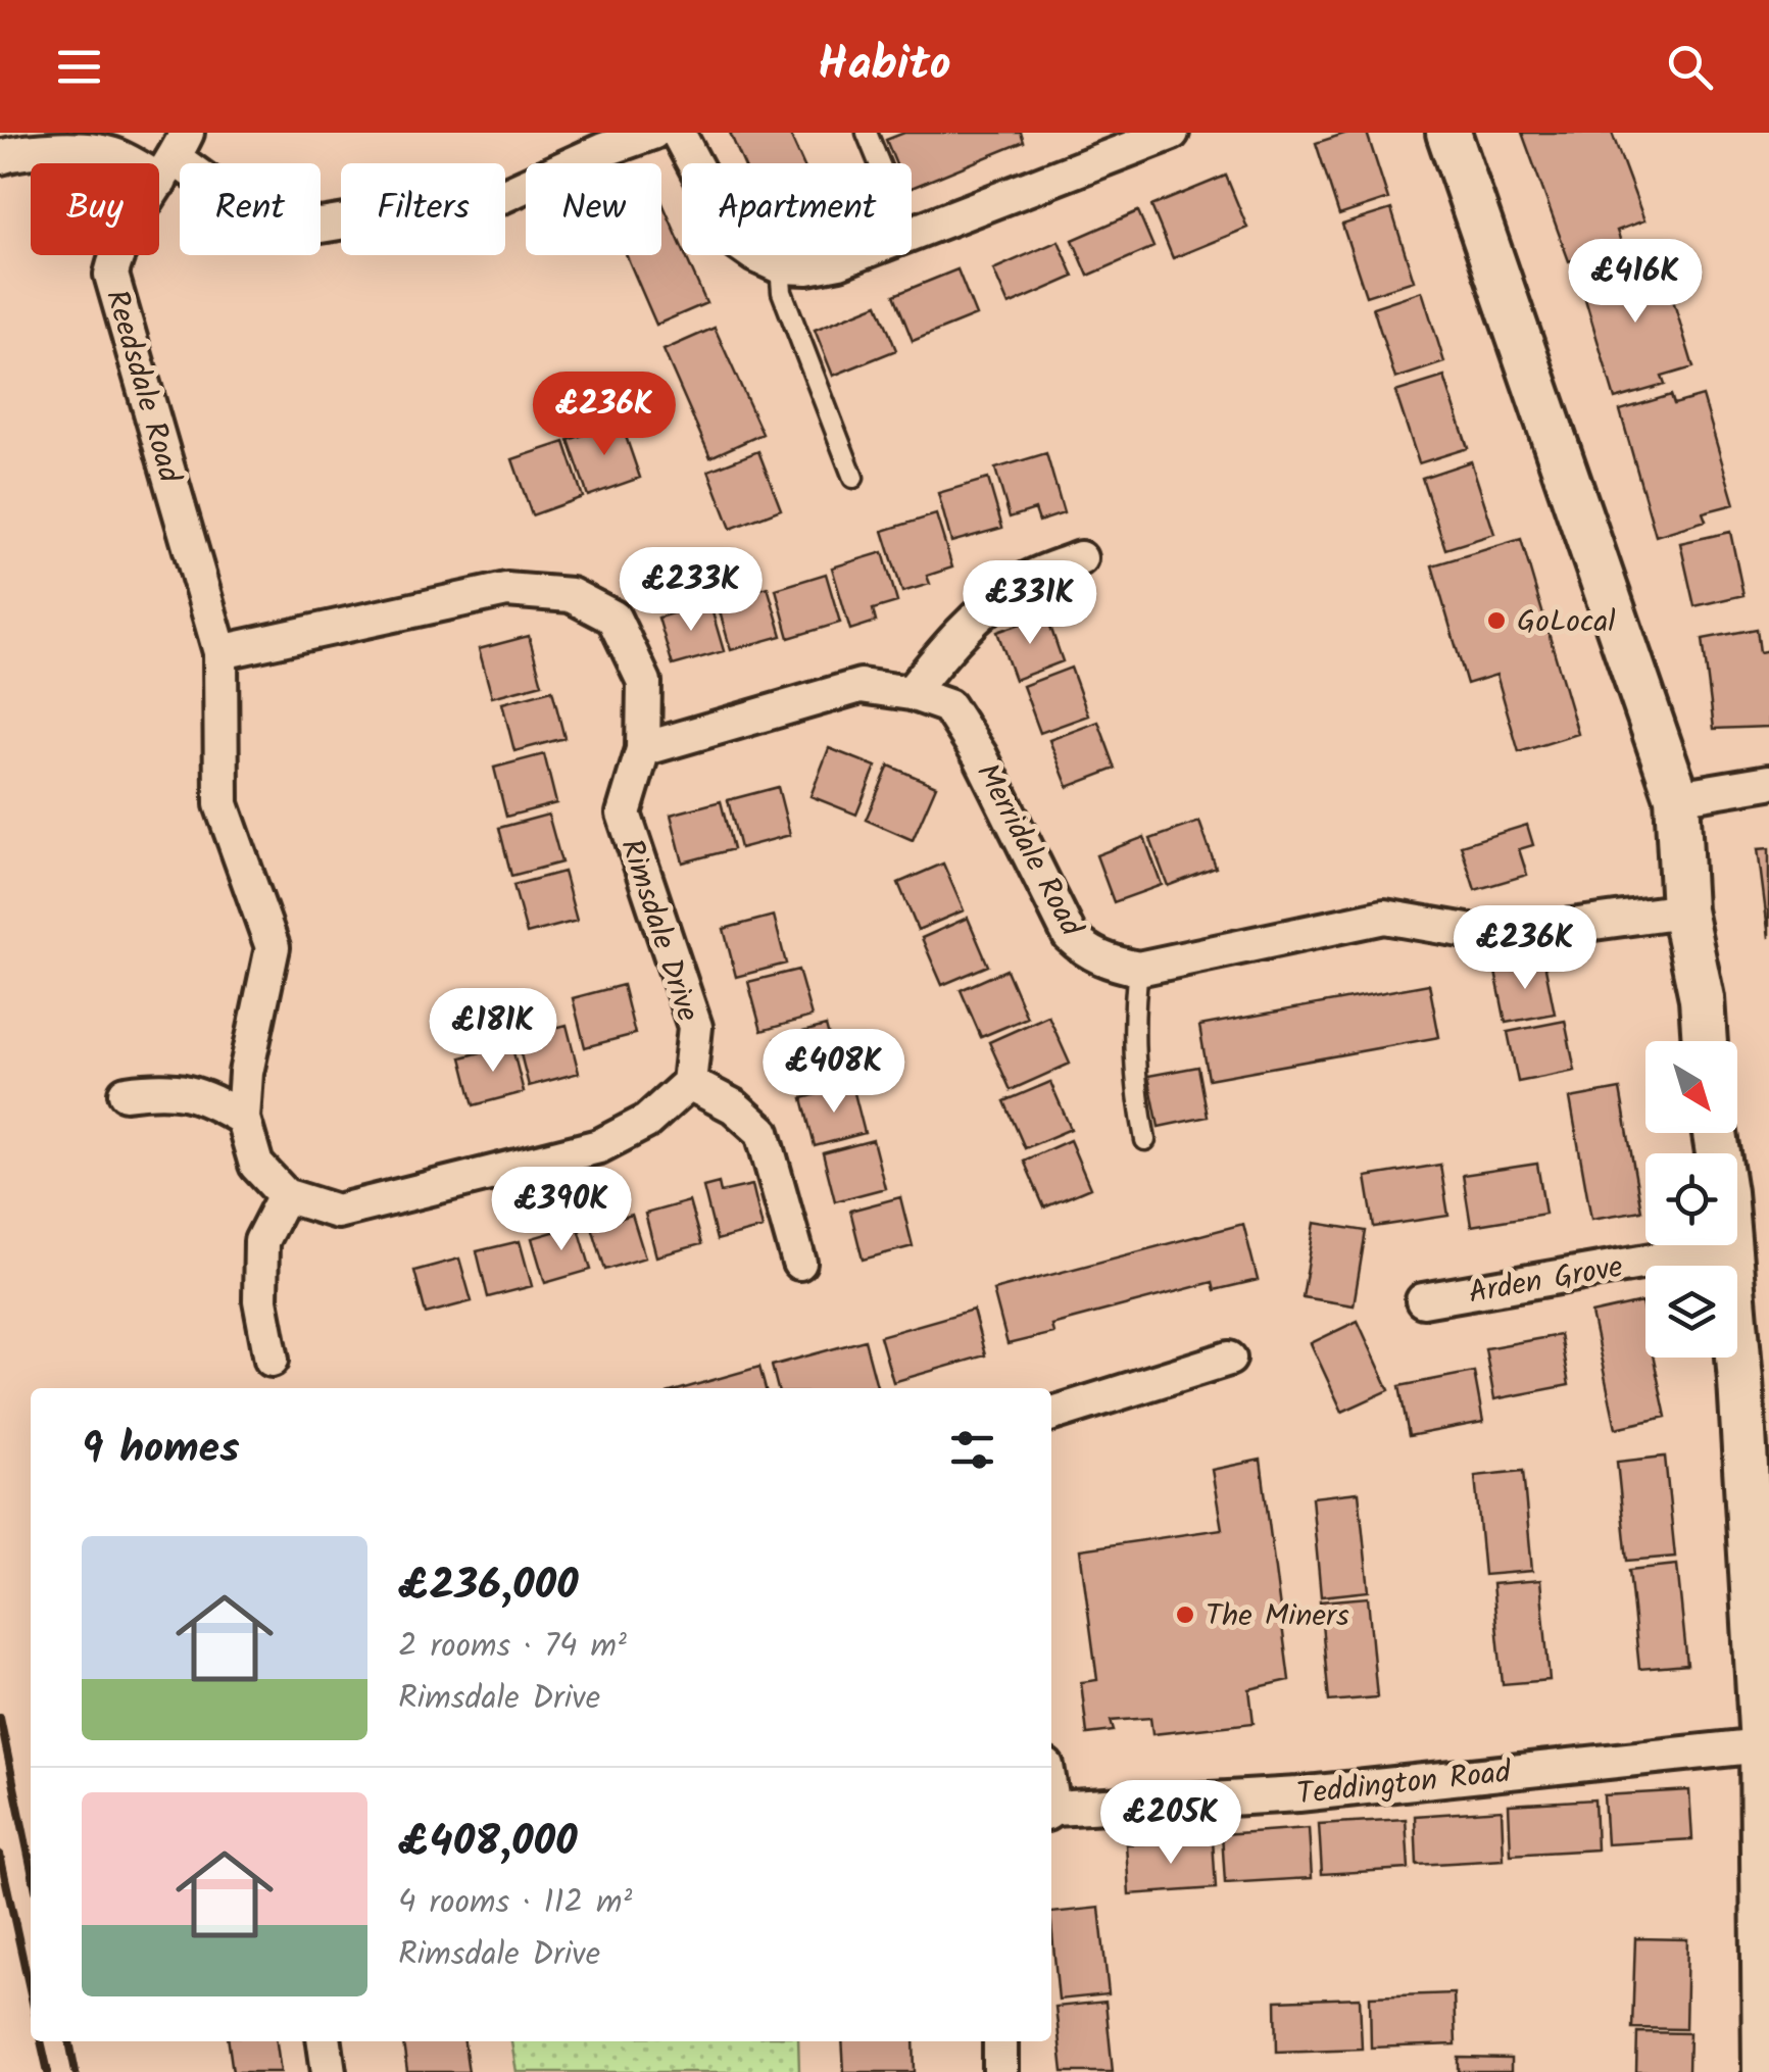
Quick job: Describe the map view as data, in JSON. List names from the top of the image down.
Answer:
{
  "streets": {
    "street": [
      "Reedsdale Road",
      "Merridale Road",
      "Rimsdale Drive",
      "Arden Grove",
      "Teddington Road"
    ]
  },
  "crossings": [
    ["Reedsdale Road", "Rimsdale Drive"],
    ["Merridale Road", "Rimsdale Drive"]
  ],
  "places": ["GoLocal", "The Miners"],
  "north": "bottom right",
  "page": {
    "header": "Habito",
    "chip": [
      "Buy",
      "Rent",
      "Filters",
      "New",
      "Apartment"
    ],
    "price": [
      "£416K",
      "£236K",
      "£233K",
      "£331K",
      "£236K",
      "£181K",
      "£408K",
      "£390K",
      "£205K"
    ],
    "heading": "9 homes",
    "list": [
      {
        "name": "£236,000",
        "note": "2 rooms · 74 m² · Rimsdale Drive"
      },
      {
        "name": "£408,000",
        "note": "4 rooms · 112 m² · Rimsdale Drive"
      }
    ]
  }
}
